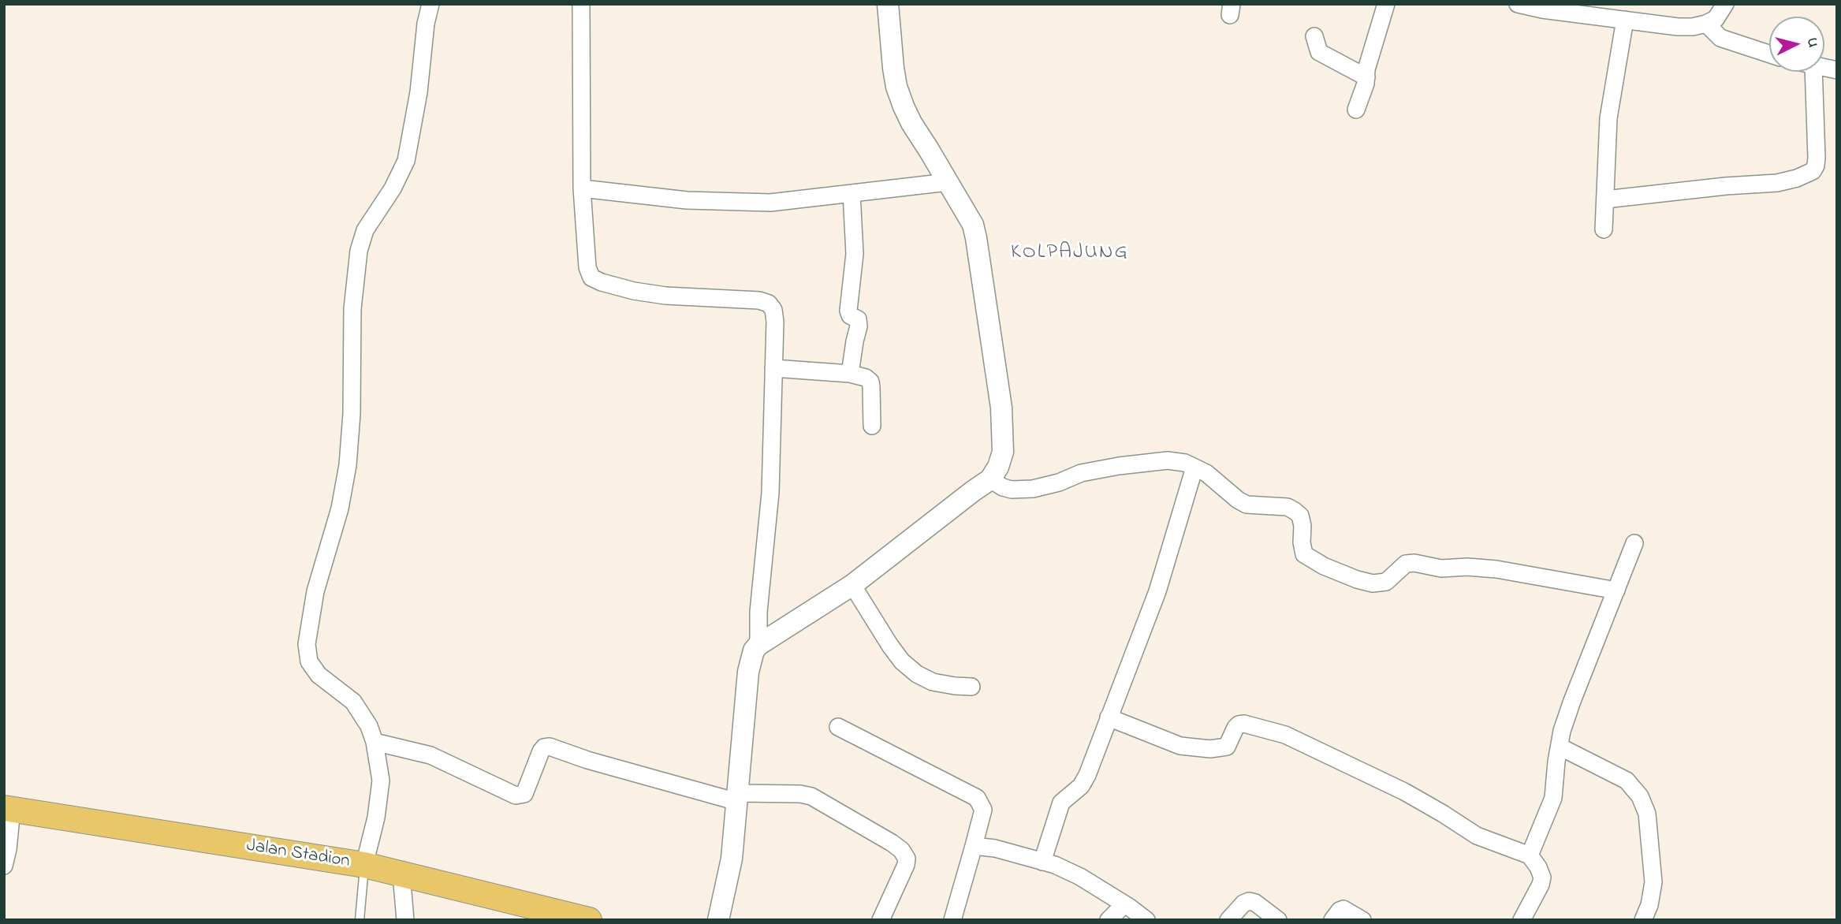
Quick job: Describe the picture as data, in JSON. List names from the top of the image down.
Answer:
{
  "streets": {
    "main road": ["Jalan Stadion"]
  },
  "districts": ["KOLPAJUNG"],
  "north": "right"
}
